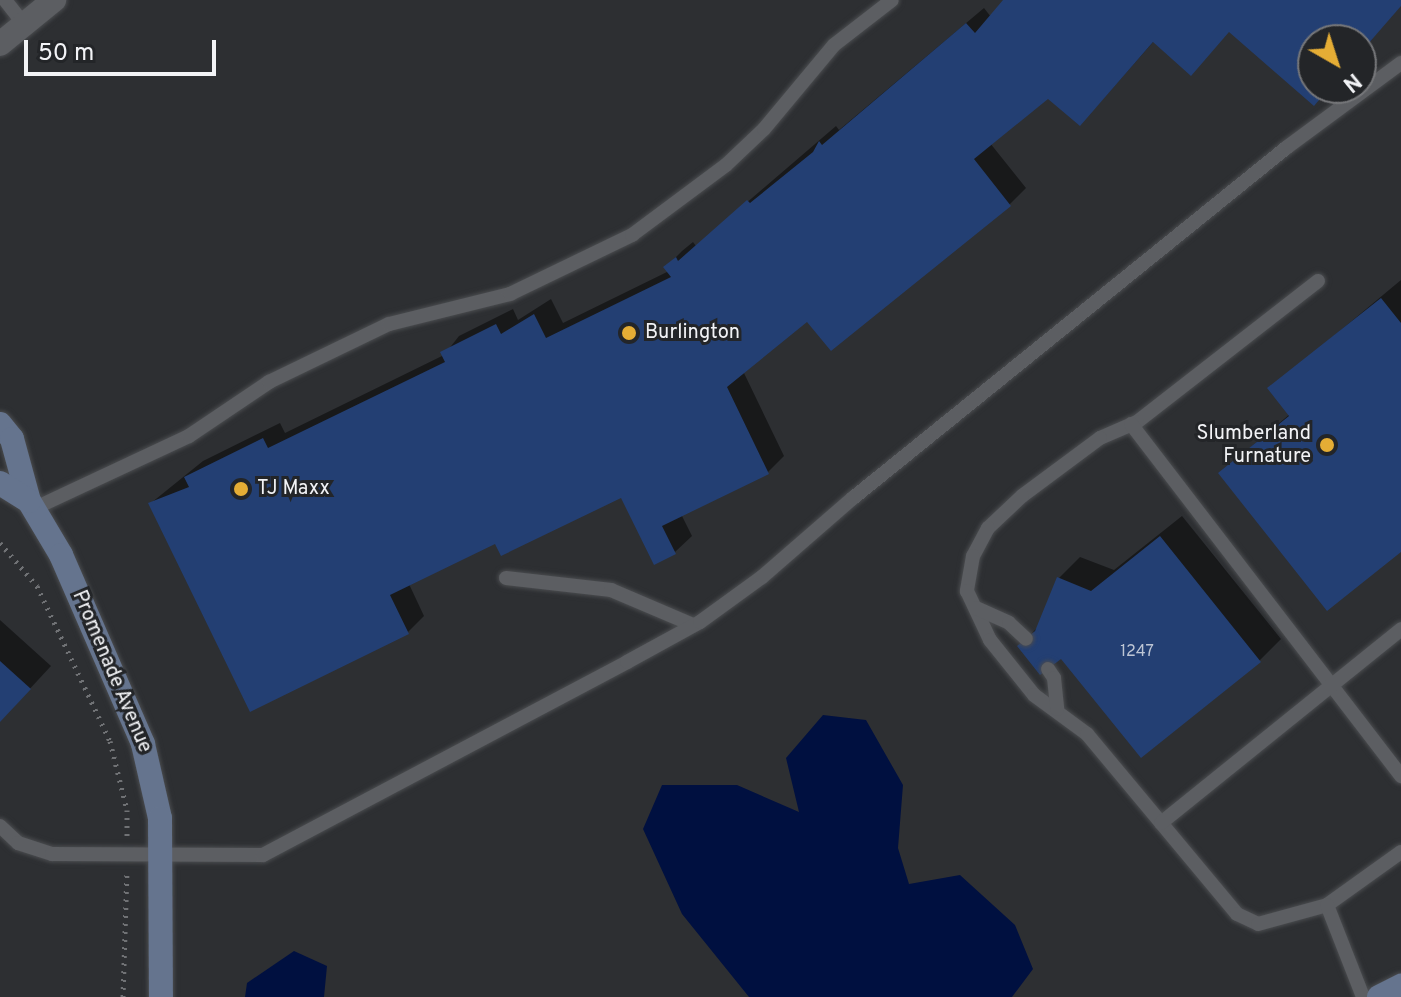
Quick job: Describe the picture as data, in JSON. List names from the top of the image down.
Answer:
{
  "streets": {
    "street": ["Promenade Avenue"]
  },
  "places": ["Burlington", "Slumberland Furnature", "TJ Maxx"],
  "house_numbers": ["1247"],
  "scale_bar": "50 m",
  "north": "bottom right"
}
